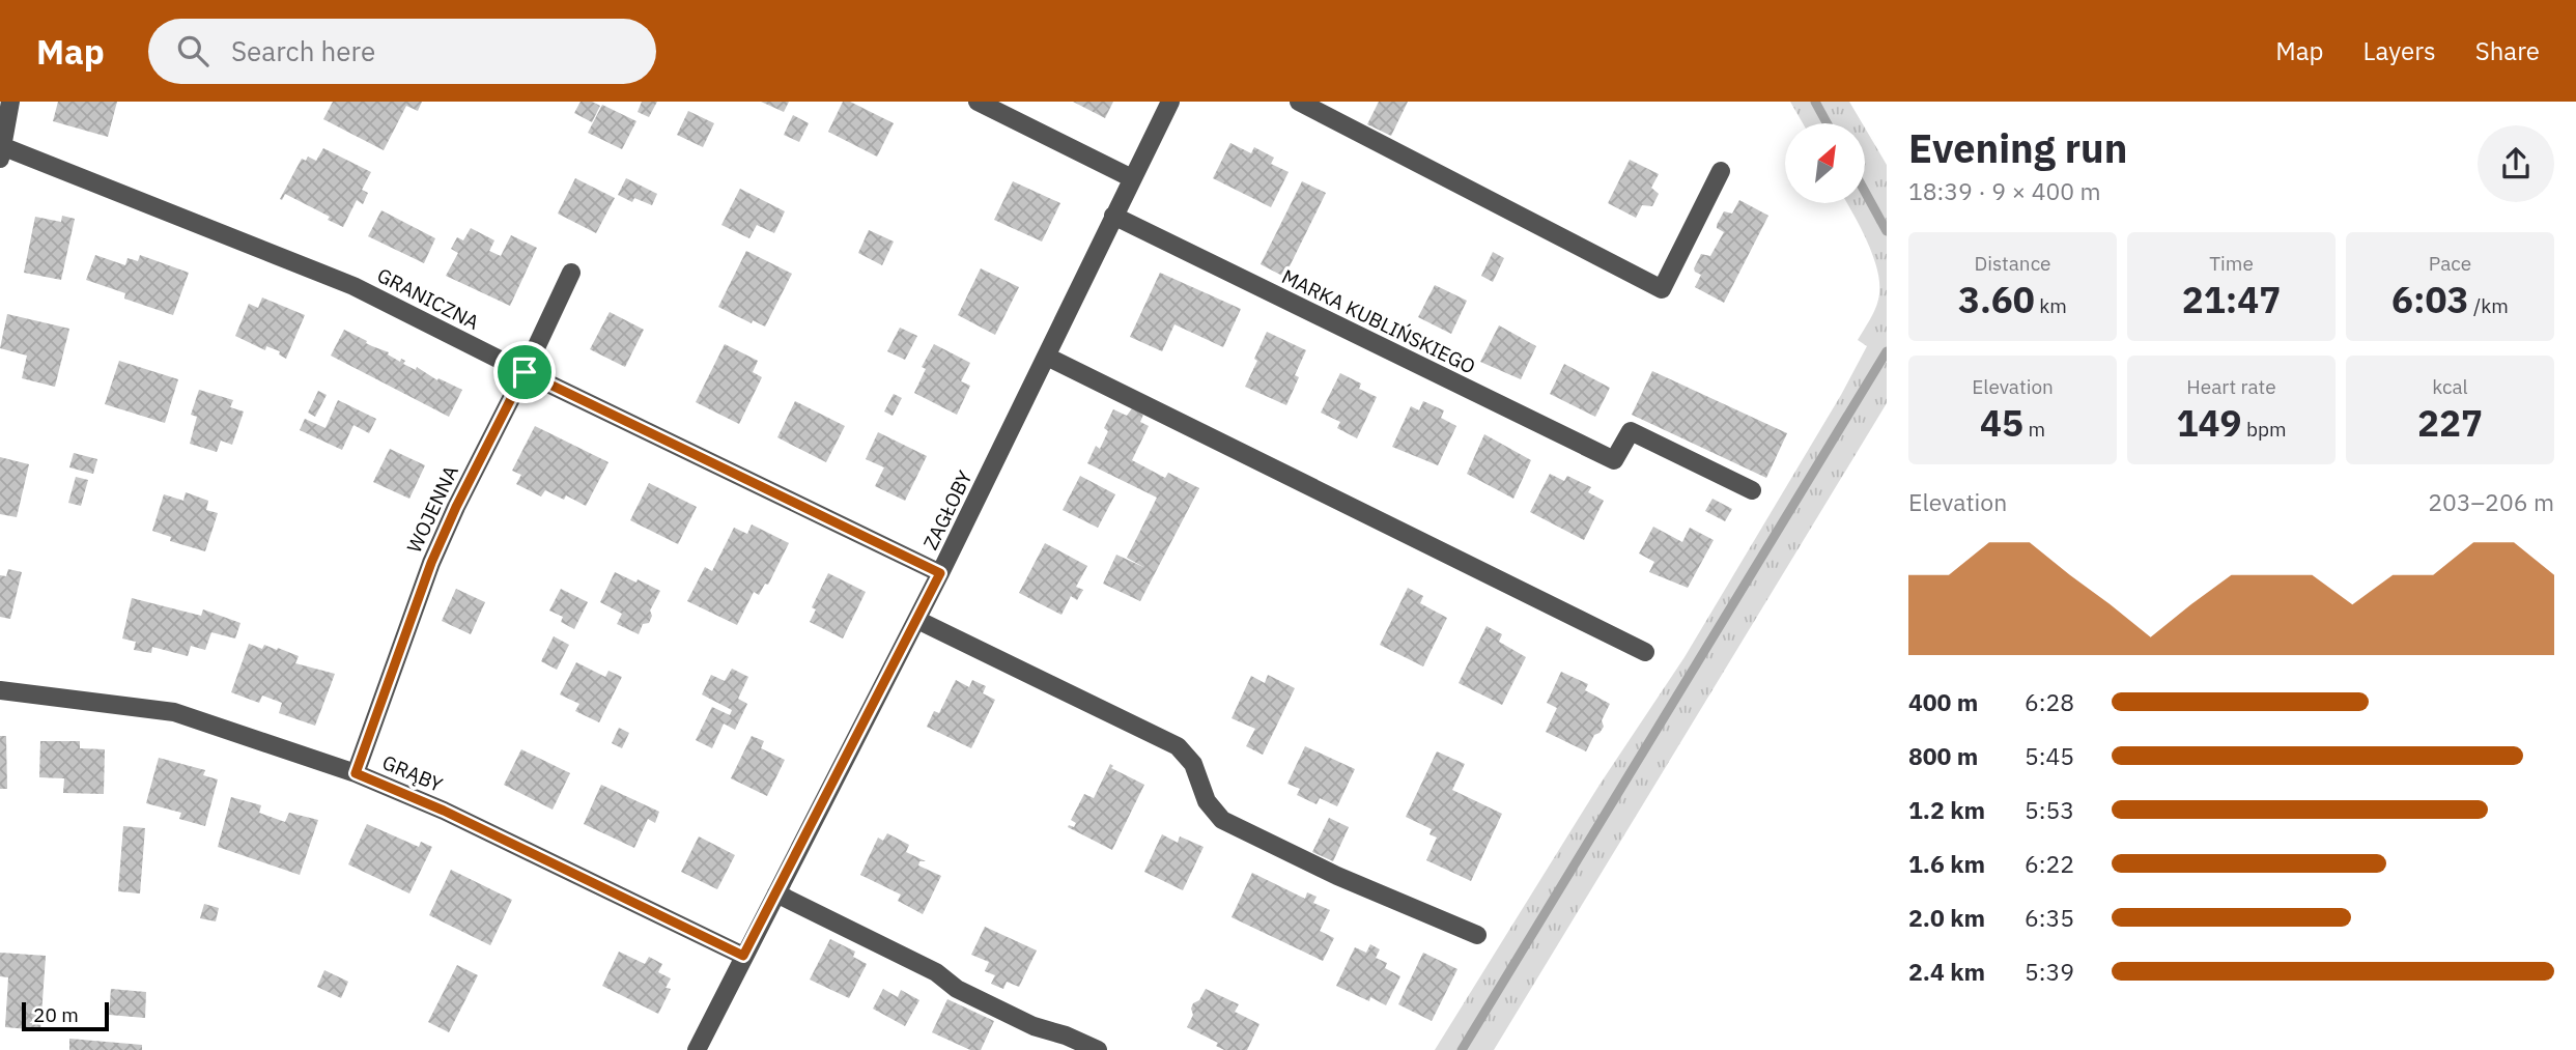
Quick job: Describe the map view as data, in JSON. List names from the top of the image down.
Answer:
{
  "streets": {
    "street": [
      "GRANICZNA",
      "MARKA KUBLIŃSKIEGO",
      "WOJENNA",
      "ZAGŁOBY",
      "GRĄBY"
    ]
  },
  "crossings": [
    ["GRANICZNA", "WOJENNA"],
    ["GRANICZNA", "ZAGŁOBY"],
    ["MARKA KUBLIŃSKIEGO", "ZAGŁOBY"],
    ["WOJENNA", "GRĄBY"],
    ["ZAGŁOBY", "GRĄBY"]
  ],
  "scale_bar": "20 m",
  "north": "top right",
  "page": {
    "header": "Map",
    "search": "Search here",
    "nav": ["Map", "Layers", "Share"],
    "heading": ["Evening run", "18:39 · 9 × 400 m"],
    "stats": [
      ["Distance", "3.60 km"],
      ["Time", "21:47"],
      ["Pace", "6:03 /km"],
      ["Elevation", "45 m"],
      ["Heart rate", "149 bpm"],
      ["kcal", "227"]
    ],
    "chart": ["Elevation", "203–206 m"],
    "list": [
      {
        "name": "400 m",
        "note": "6:28"
      },
      {
        "name": "800 m",
        "note": "5:45"
      },
      {
        "name": "1.2 km",
        "note": "5:53"
      },
      {
        "name": "1.6 km",
        "note": "6:22"
      },
      {
        "name": "2.0 km",
        "note": "6:35"
      },
      {
        "name": "2.4 km",
        "note": "5:39"
      }
    ],
    "scale": "20 m"
  }
}
